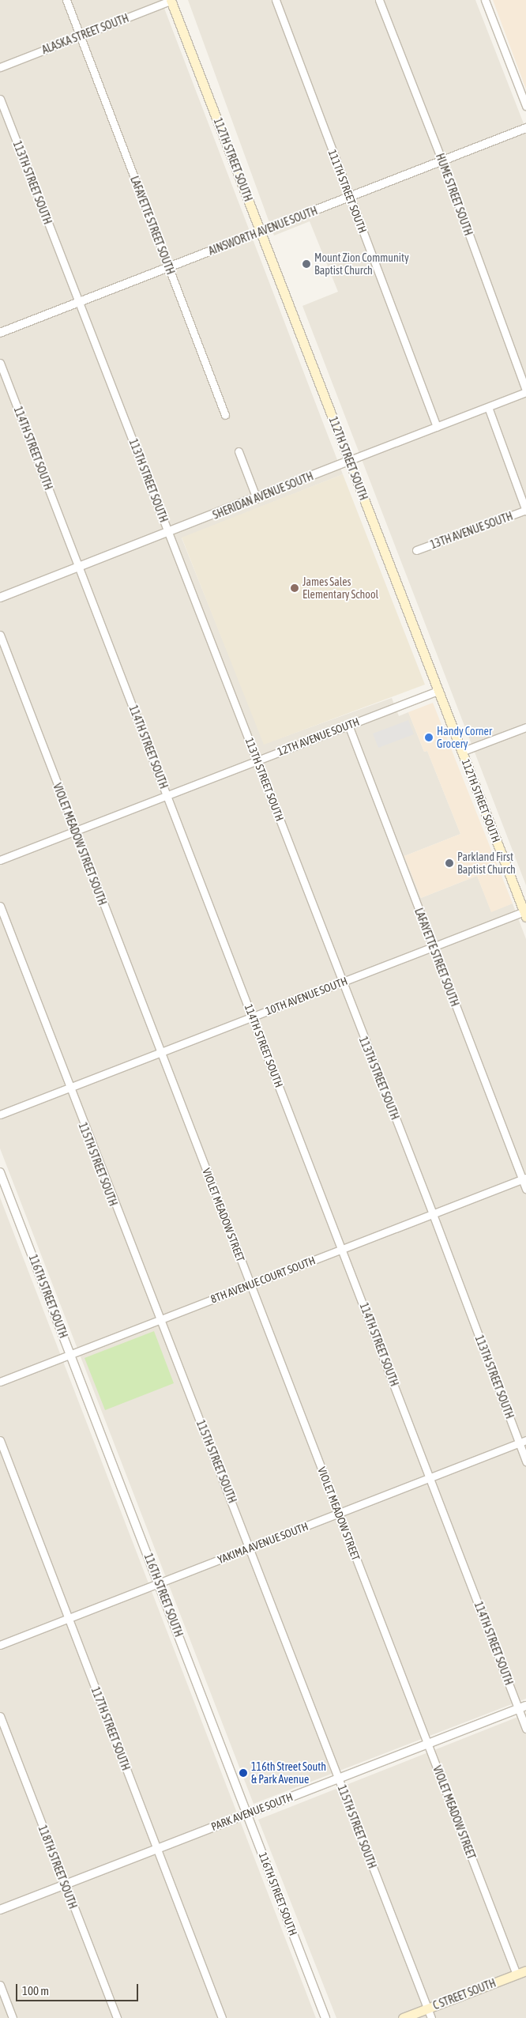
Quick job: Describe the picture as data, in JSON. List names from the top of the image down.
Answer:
{
  "streets": {
    "main road": ["112TH STREET SOUTH", "C STREET SOUTH"],
    "street": [
      "ALASKA STREET SOUTH",
      "113TH STREET SOUTH",
      "111TH STREET SOUTH",
      "HUME STREET SOUTH",
      "LAFAYETTE STREET SOUTH",
      "AINSWORTH AVENUE SOUTH",
      "114TH STREET SOUTH",
      "SHERIDAN AVENUE SOUTH",
      "13TH AVENUE SOUTH",
      "12TH AVENUE SOUTH",
      "VIOLET MEADOW STREET SOUTH",
      "10TH AVENUE SOUTH",
      "115TH STREET SOUTH",
      "VIOLET MEADOW STREET",
      "8TH AVENUE COURT SOUTH",
      "116TH STREET SOUTH",
      "YAKIMA AVENUE SOUTH",
      "117TH STREET SOUTH",
      "PARK AVENUE SOUTH",
      "118TH STREET SOUTH"
    ]
  },
  "crossings": [
    ["ALASKA STREET SOUTH", "112TH STREET SOUTH"],
    ["ALASKA STREET SOUTH", "LAFAYETTE STREET SOUTH"],
    ["112TH STREET SOUTH", "AINSWORTH AVENUE SOUTH"],
    ["112TH STREET SOUTH", "SHERIDAN AVENUE SOUTH"],
    ["112TH STREET SOUTH", "12TH AVENUE SOUTH"],
    ["112TH STREET SOUTH", "10TH AVENUE SOUTH"],
    ["113TH STREET SOUTH", "AINSWORTH AVENUE SOUTH"],
    ["113TH STREET SOUTH", "SHERIDAN AVENUE SOUTH"],
    ["113TH STREET SOUTH", "12TH AVENUE SOUTH"],
    ["113TH STREET SOUTH", "10TH AVENUE SOUTH"],
    ["113TH STREET SOUTH", "8TH AVENUE COURT SOUTH"],
    ["113TH STREET SOUTH", "YAKIMA AVENUE SOUTH"],
    ["111TH STREET SOUTH", "AINSWORTH AVENUE SOUTH"],
    ["111TH STREET SOUTH", "SHERIDAN AVENUE SOUTH"],
    ["HUME STREET SOUTH", "AINSWORTH AVENUE SOUTH"],
    ["HUME STREET SOUTH", "SHERIDAN AVENUE SOUTH"],
    ["LAFAYETTE STREET SOUTH", "AINSWORTH AVENUE SOUTH"],
    ["LAFAYETTE STREET SOUTH", "12TH AVENUE SOUTH"],
    ["LAFAYETTE STREET SOUTH", "10TH AVENUE SOUTH"],
    ["LAFAYETTE STREET SOUTH", "8TH AVENUE COURT SOUTH"],
    ["114TH STREET SOUTH", "SHERIDAN AVENUE SOUTH"],
    ["114TH STREET SOUTH", "12TH AVENUE SOUTH"],
    ["114TH STREET SOUTH", "10TH AVENUE SOUTH"],
    ["114TH STREET SOUTH", "8TH AVENUE COURT SOUTH"],
    ["114TH STREET SOUTH", "YAKIMA AVENUE SOUTH"],
    ["114TH STREET SOUTH", "PARK AVENUE SOUTH"],
    ["12TH AVENUE SOUTH", "VIOLET MEADOW STREET SOUTH"],
    ["VIOLET MEADOW STREET SOUTH", "10TH AVENUE SOUTH"],
    ["VIOLET MEADOW STREET SOUTH", "VIOLET MEADOW STREET"],
    ["10TH AVENUE SOUTH", "115TH STREET SOUTH"],
    ["10TH AVENUE SOUTH", "VIOLET MEADOW STREET"],
    ["115TH STREET SOUTH", "8TH AVENUE COURT SOUTH"],
    ["115TH STREET SOUTH", "YAKIMA AVENUE SOUTH"],
    ["115TH STREET SOUTH", "PARK AVENUE SOUTH"],
    ["115TH STREET SOUTH", "C STREET SOUTH"],
    ["VIOLET MEADOW STREET", "8TH AVENUE COURT SOUTH"],
    ["VIOLET MEADOW STREET", "YAKIMA AVENUE SOUTH"],
    ["VIOLET MEADOW STREET", "PARK AVENUE SOUTH"],
    ["VIOLET MEADOW STREET", "C STREET SOUTH"],
    ["8TH AVENUE COURT SOUTH", "116TH STREET SOUTH"],
    ["116TH STREET SOUTH", "YAKIMA AVENUE SOUTH"],
    ["116TH STREET SOUTH", "PARK AVENUE SOUTH"],
    ["YAKIMA AVENUE SOUTH", "117TH STREET SOUTH"],
    ["117TH STREET SOUTH", "PARK AVENUE SOUTH"],
    ["PARK AVENUE SOUTH", "118TH STREET SOUTH"]
  ],
  "places": [
    "Mount Zion Community Baptist Church",
    "James Sales Elementary School",
    "Handy Corner Grocery",
    "Parkland First Baptist Church",
    "116th Street South & Park Avenue"
  ],
  "scale_bar": "100 m"
}
